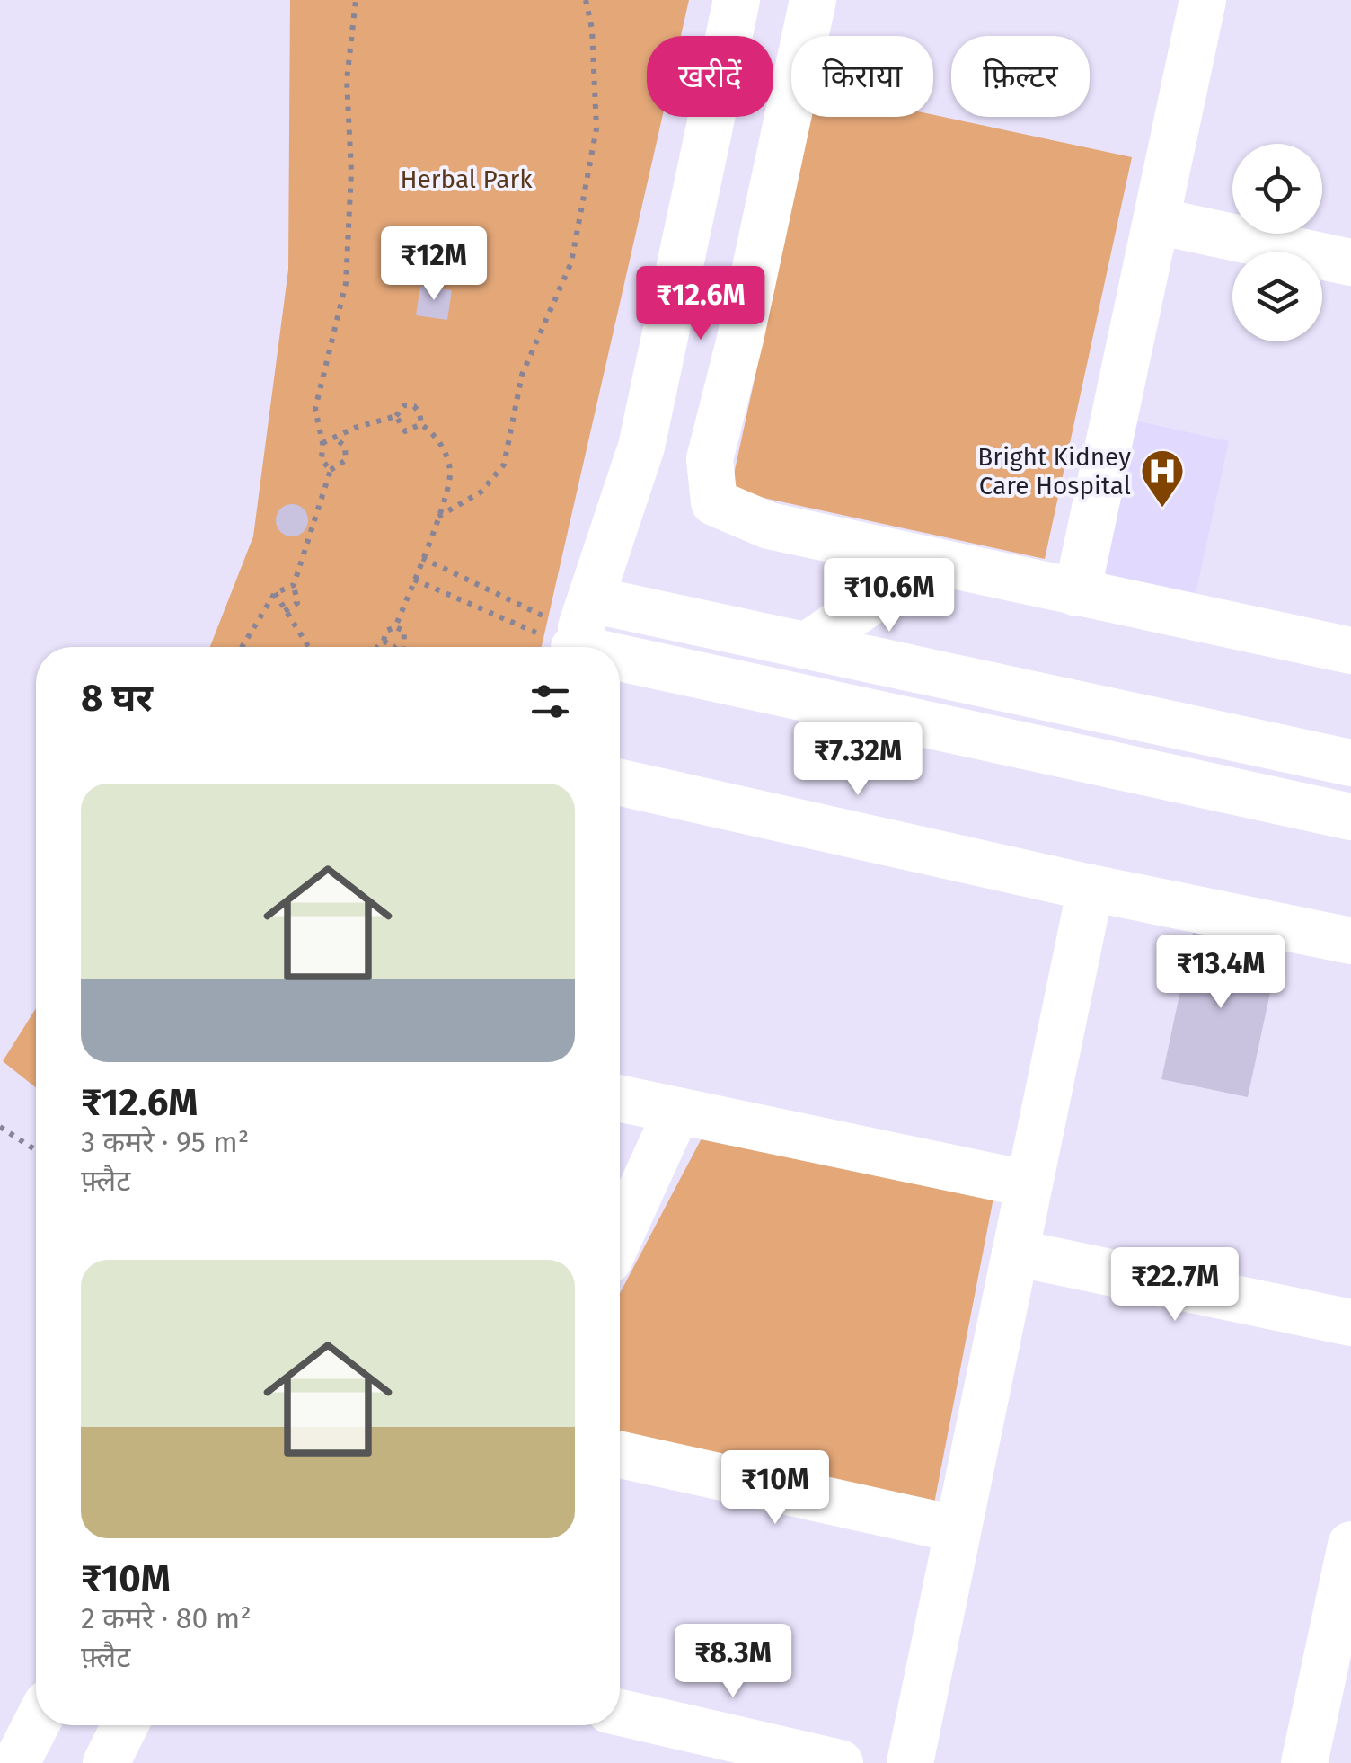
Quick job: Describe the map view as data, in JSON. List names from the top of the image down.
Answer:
{
  "parks": ["Herbal Park"],
  "places": {
    "hospital": ["Bright Kidney Care Hospital"]
  },
  "page": {
    "chip": ["खरीदें", "किराया", "फ़िल्टर"],
    "price": [
      "₹12M",
      "₹12.6M",
      "₹10.6M",
      "₹7.32M",
      "₹13.4M",
      "₹22.7M",
      "₹10M",
      "₹8.3M"
    ],
    "heading": "8 घर",
    "list": [
      {
        "name": "₹12.6M",
        "note": "3 कमरे · 95 m² · फ़्लैट"
      },
      {
        "name": "₹10M",
        "note": "2 कमरे · 80 m² · फ़्लैट"
      }
    ]
  }
}
